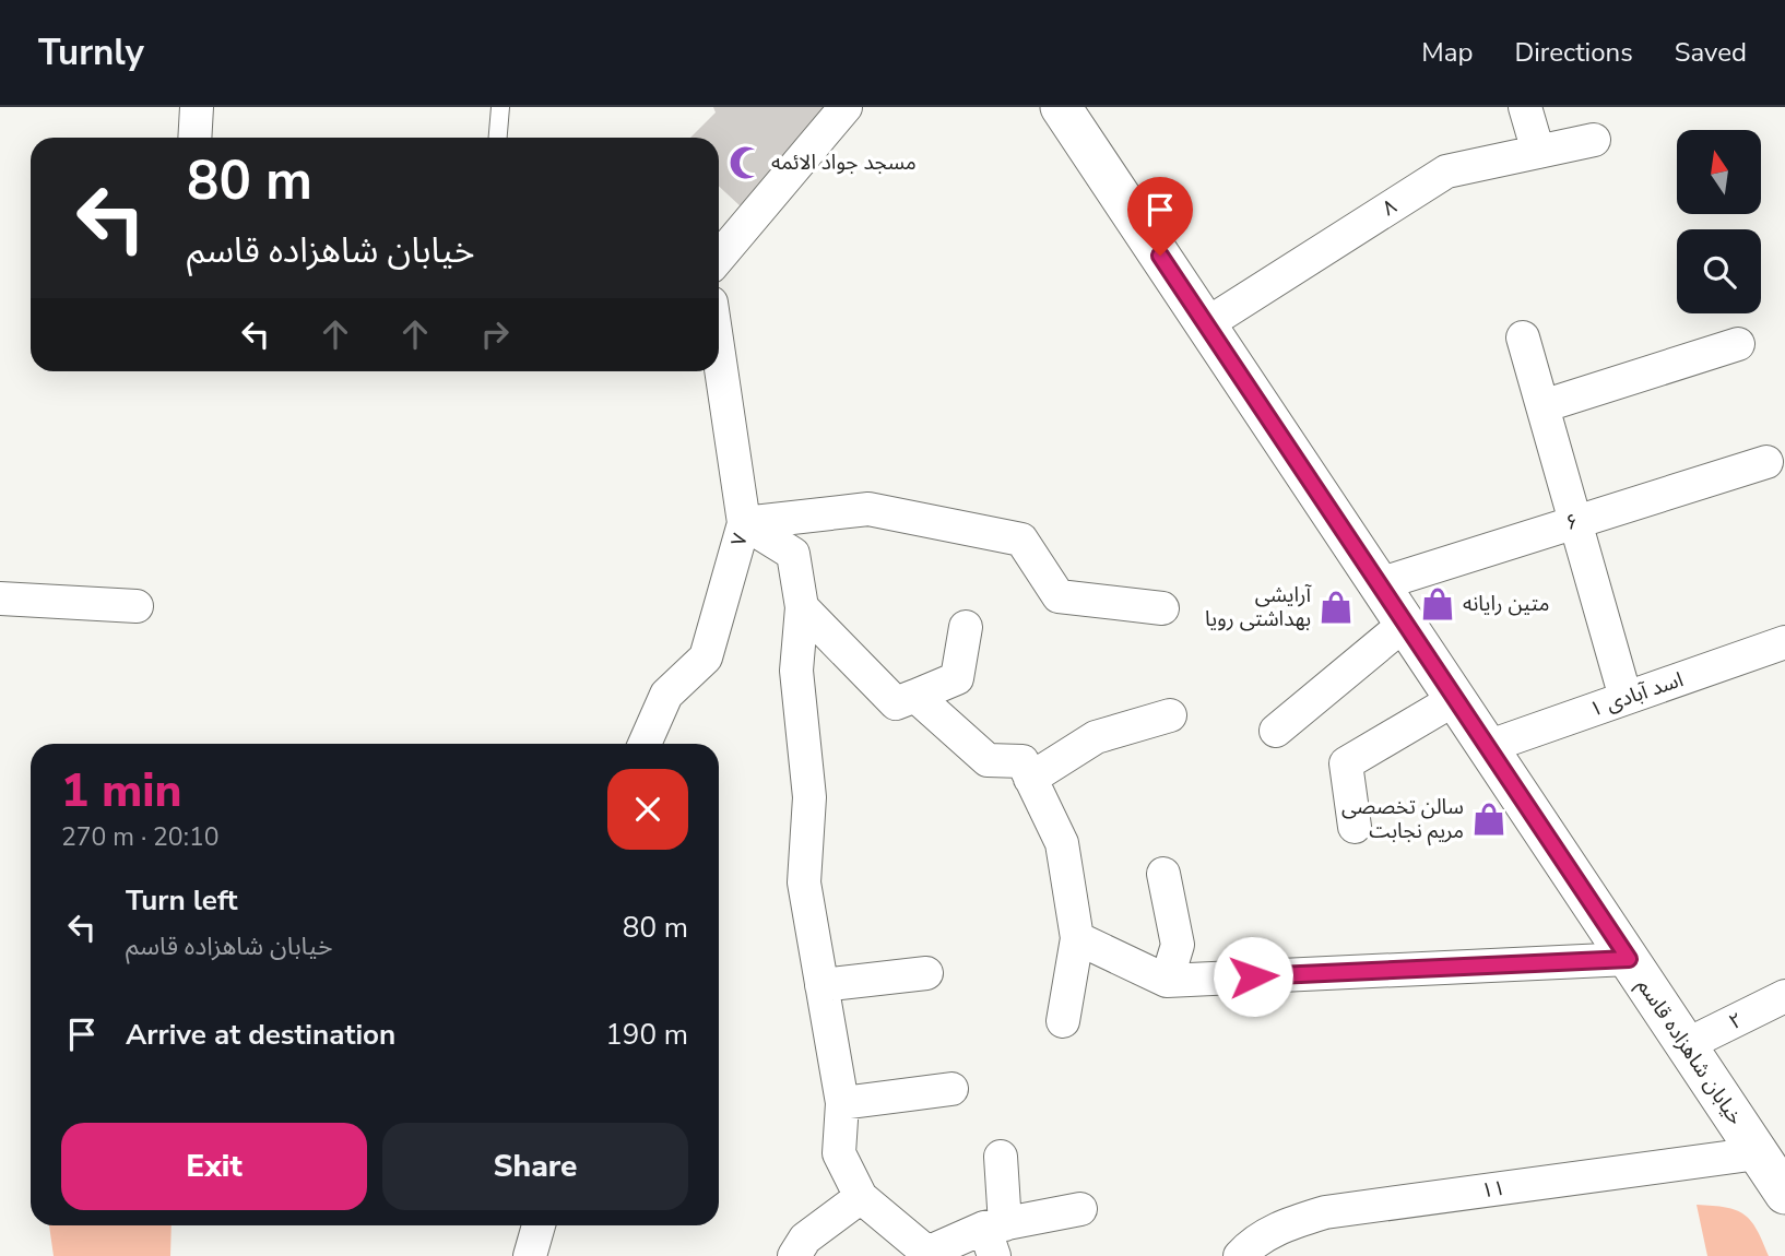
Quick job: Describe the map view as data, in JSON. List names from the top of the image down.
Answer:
{
  "streets": {
    "street": [
      "۸",
      "۶",
      "۷",
      "اسد آبادی ۱",
      "۲",
      "خیابان شاهزاده قاسم",
      "۱۱"
    ]
  },
  "crossings": [
    ["۸", "خیابان شاهزاده قاسم"],
    ["۶", "خیابان شاهزاده قاسم"],
    ["اسد آبادی ۱", "خیابان شاهزاده قاسم"],
    ["۲", "خیابان شاهزاده قاسم"],
    ["خیابان شاهزاده قاسم", "۱۱"]
  ],
  "places": {
    "mosque": ["مسجد جواد الائمه"],
    "shop": ["متین رایانه", "آرایشی بهداشتی رویا", "سالن تخصصی مریم نجابت"]
  },
  "north": "top",
  "page": {
    "header": "Turnly",
    "nav": ["Map", "Directions", "Saved"],
    "turn": ["80 m", "خیابان شاهزاده قاسم"],
    "heading": ["1 min", "270 m · 20:10"],
    "list": [
      {
        "name": "Turn left",
        "note": "خیابان شاهزاده قاسم",
        "value": "80 m"
      },
      {
        "name": "Arrive at destination",
        "value": "190 m"
      }
    ],
    "buttons": ["Exit", "Share"]
  }
}
